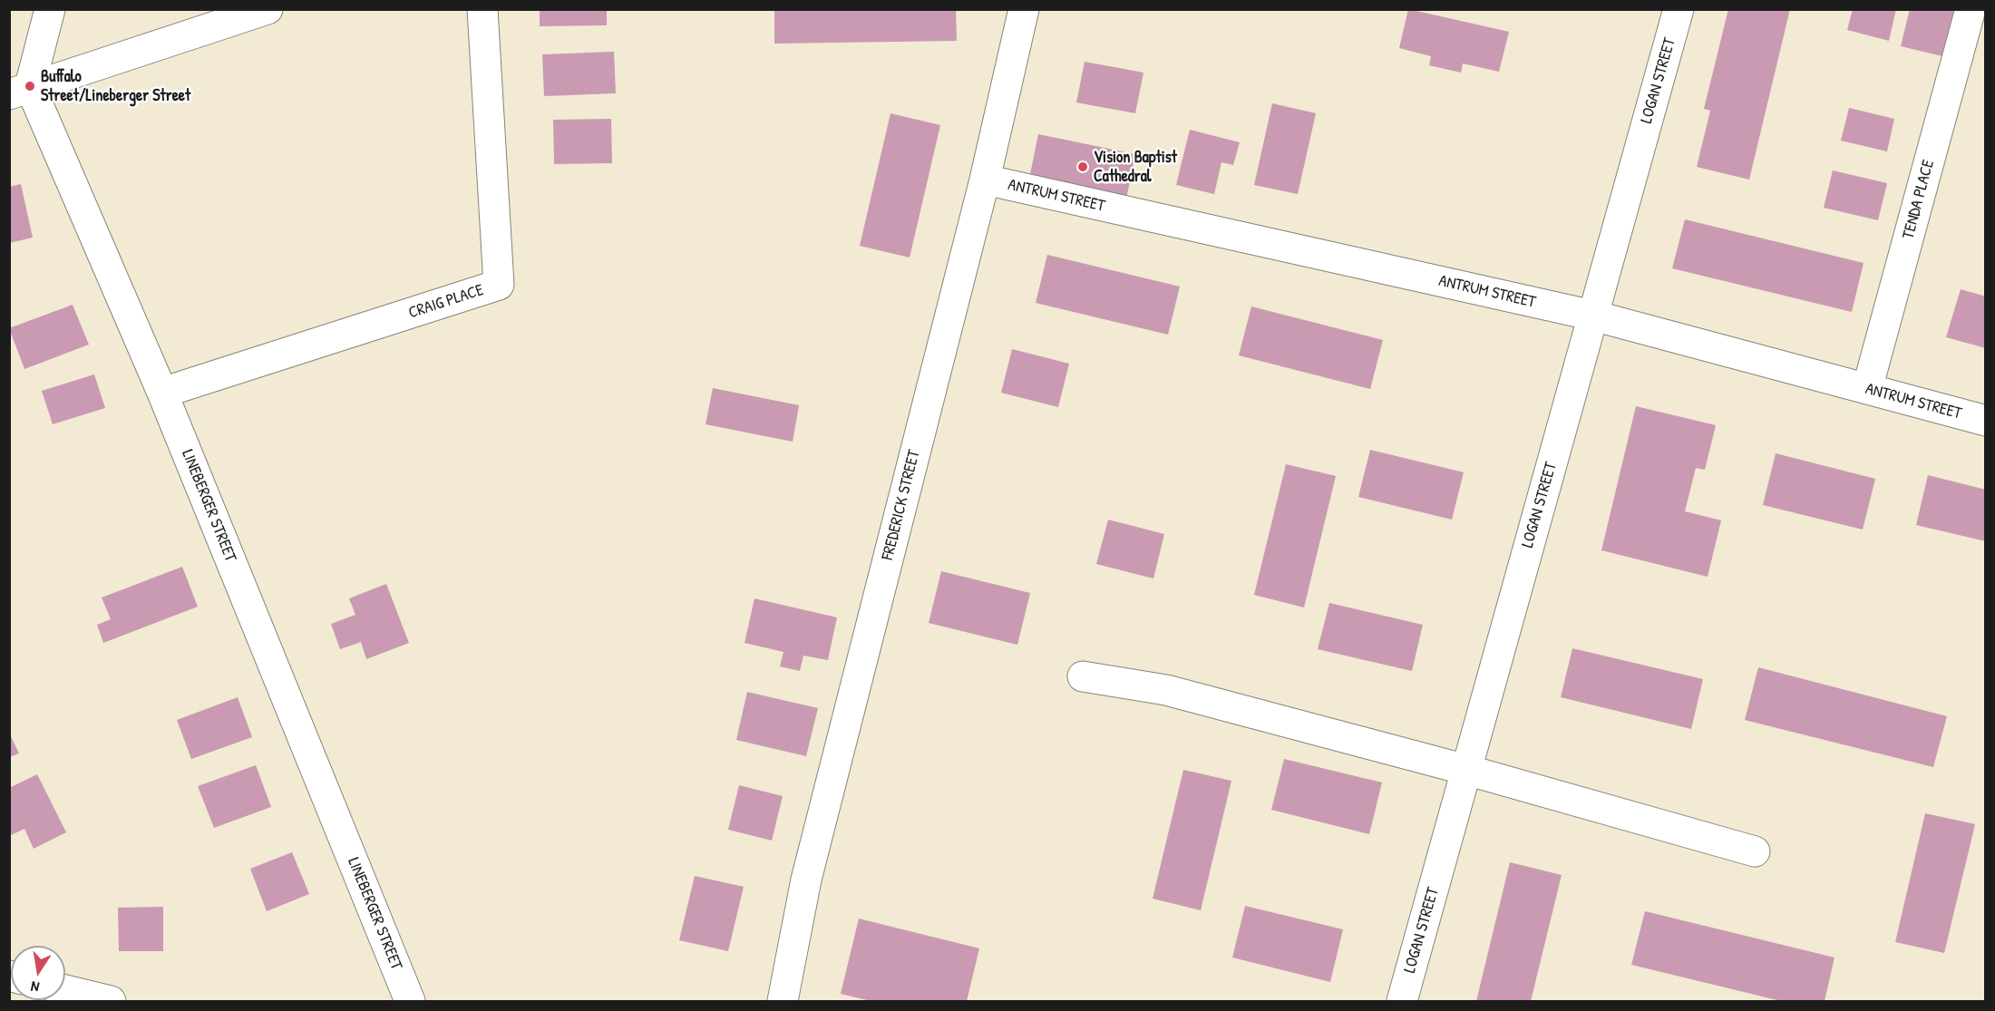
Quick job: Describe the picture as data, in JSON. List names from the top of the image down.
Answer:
{
  "streets": {
    "street": [
      "LOGAN STREET",
      "ANTRUM STREET",
      "TENDA PLACE",
      "CRAIG PLACE",
      "FREDERICK STREET",
      "LINEBERGER STREET"
    ]
  },
  "crossings": [
    ["LOGAN STREET", "ANTRUM STREET"],
    ["ANTRUM STREET", "TENDA PLACE"],
    ["ANTRUM STREET", "FREDERICK STREET"],
    ["CRAIG PLACE", "LINEBERGER STREET"]
  ],
  "places": ["Buffalo Street/Lineberger Street", "Vision Baptist Cathedral"],
  "north": "bottom"
}
